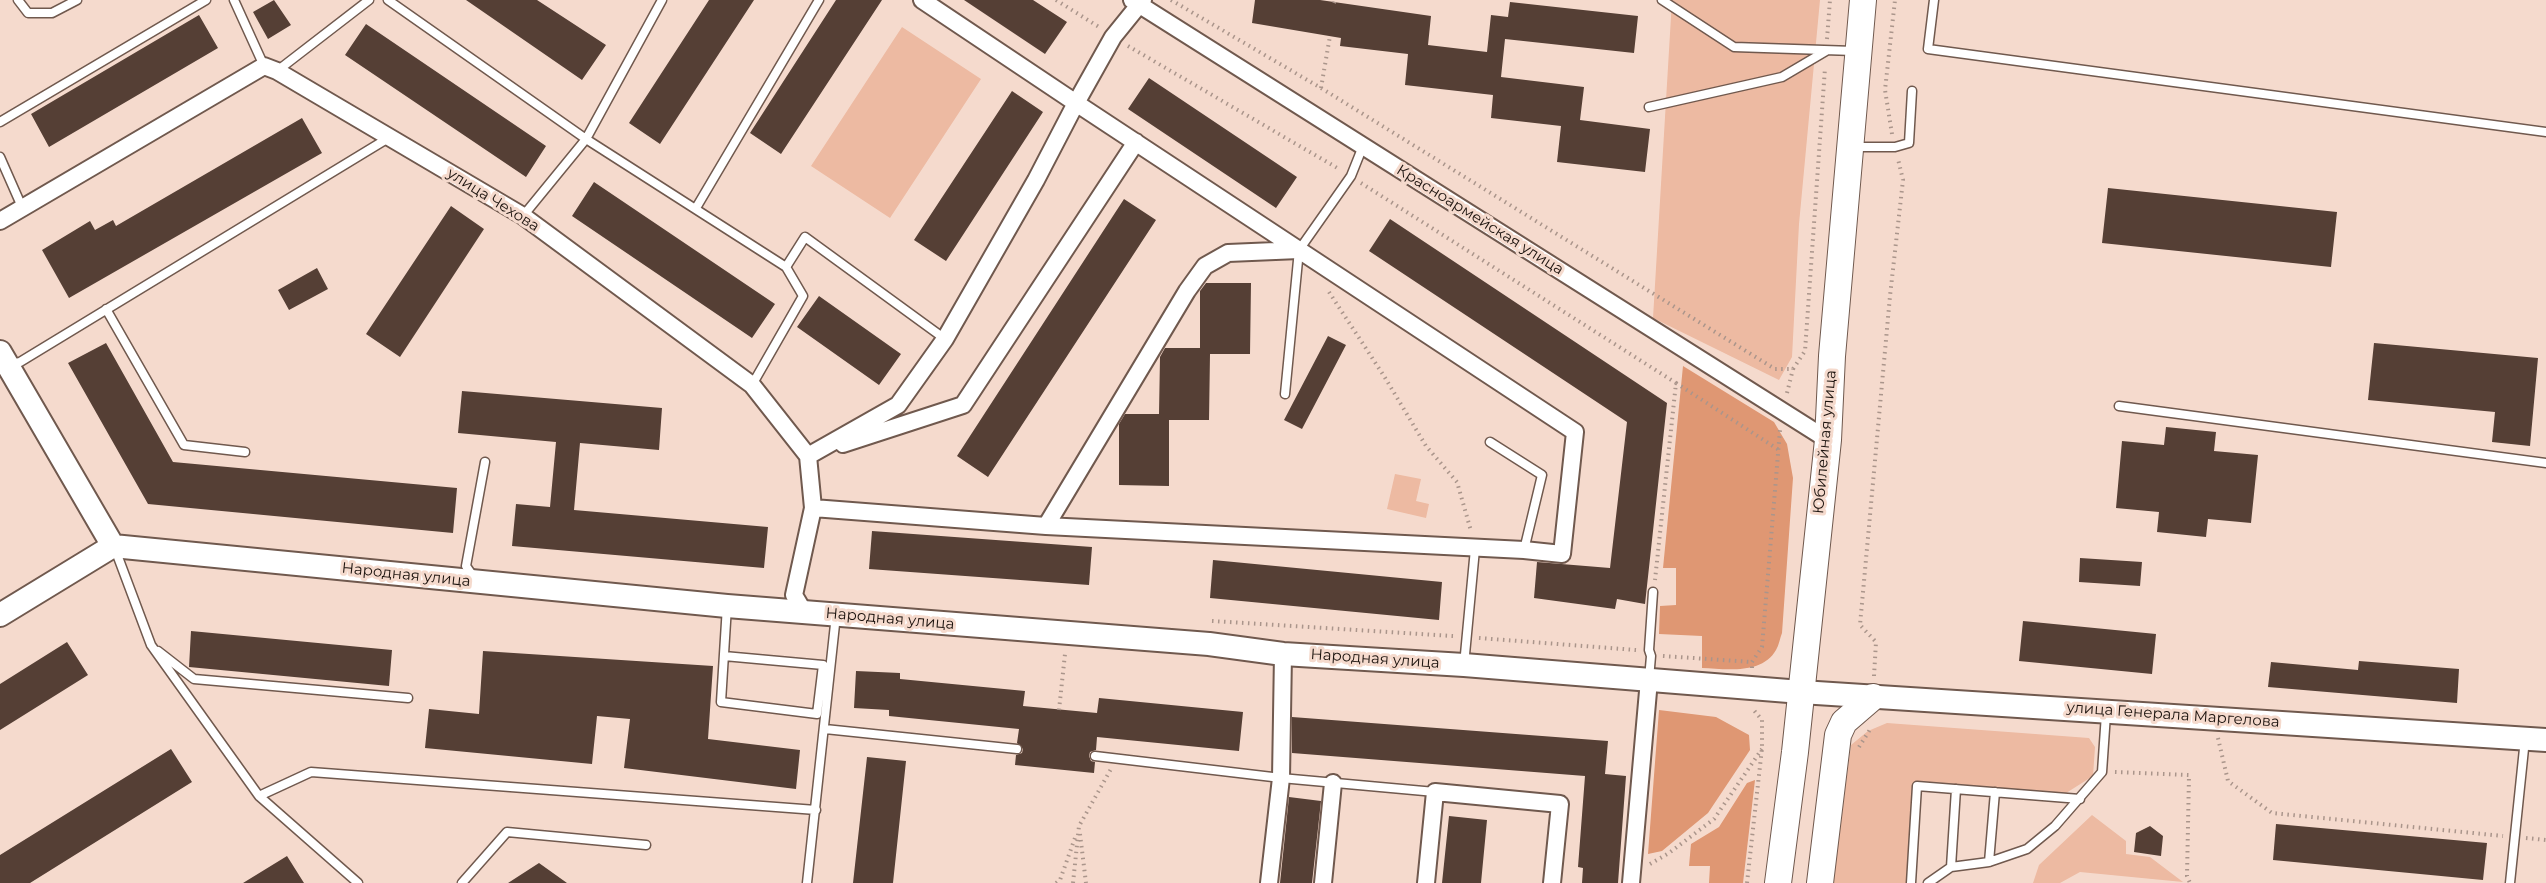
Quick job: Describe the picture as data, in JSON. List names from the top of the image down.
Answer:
{
  "streets": {
    "main road": ["Юбилейная улица"],
    "street": [
      "улица Чехова",
      "Красноармейская улица",
      "Народная улица",
      "улица Генерала Маргелова"
    ]
  },
  "crossings": [
    ["Красноармейская улица", "Юбилейная улица"],
    ["Юбилейная улица", "Народная улица"],
    ["Юбилейная улица", "улица Генерала Маргелова"],
    ["Народная улица", "улица Генерала Маргелова"]
  ]
}
